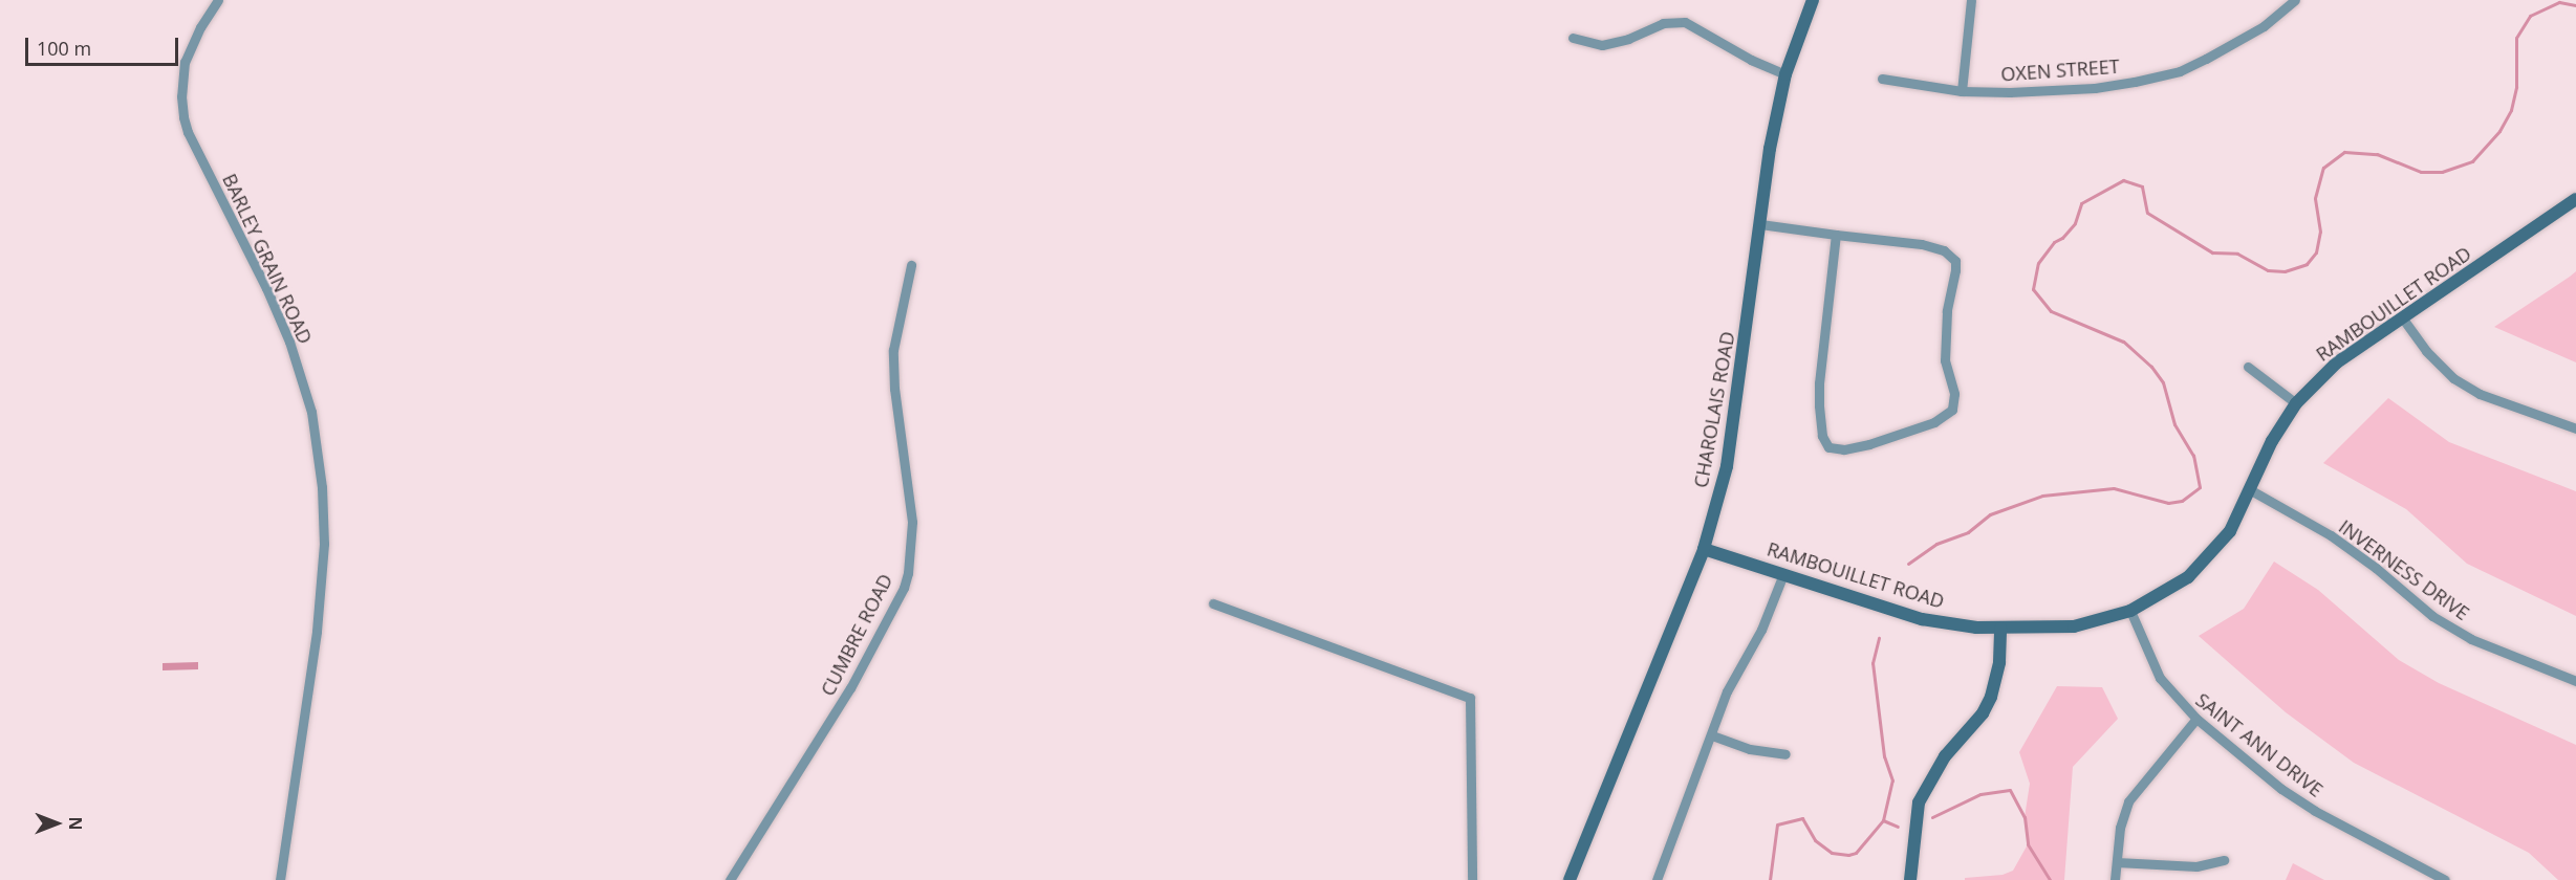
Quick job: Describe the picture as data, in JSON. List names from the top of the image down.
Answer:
{
  "streets": {
    "street": [
      "OXEN STREET",
      "BARLEY GRAIN ROAD",
      "RAMBOUILLET ROAD",
      "CHAROLAIS ROAD",
      "INVERNESS DRIVE",
      "CUMBRE ROAD",
      "SAINT ANN DRIVE"
    ]
  },
  "crossings": [
    ["RAMBOUILLET ROAD", "CHAROLAIS ROAD"],
    ["RAMBOUILLET ROAD", "INVERNESS DRIVE"],
    ["RAMBOUILLET ROAD", "SAINT ANN DRIVE"]
  ],
  "scale_bar": "100 m",
  "north": "right"
}
